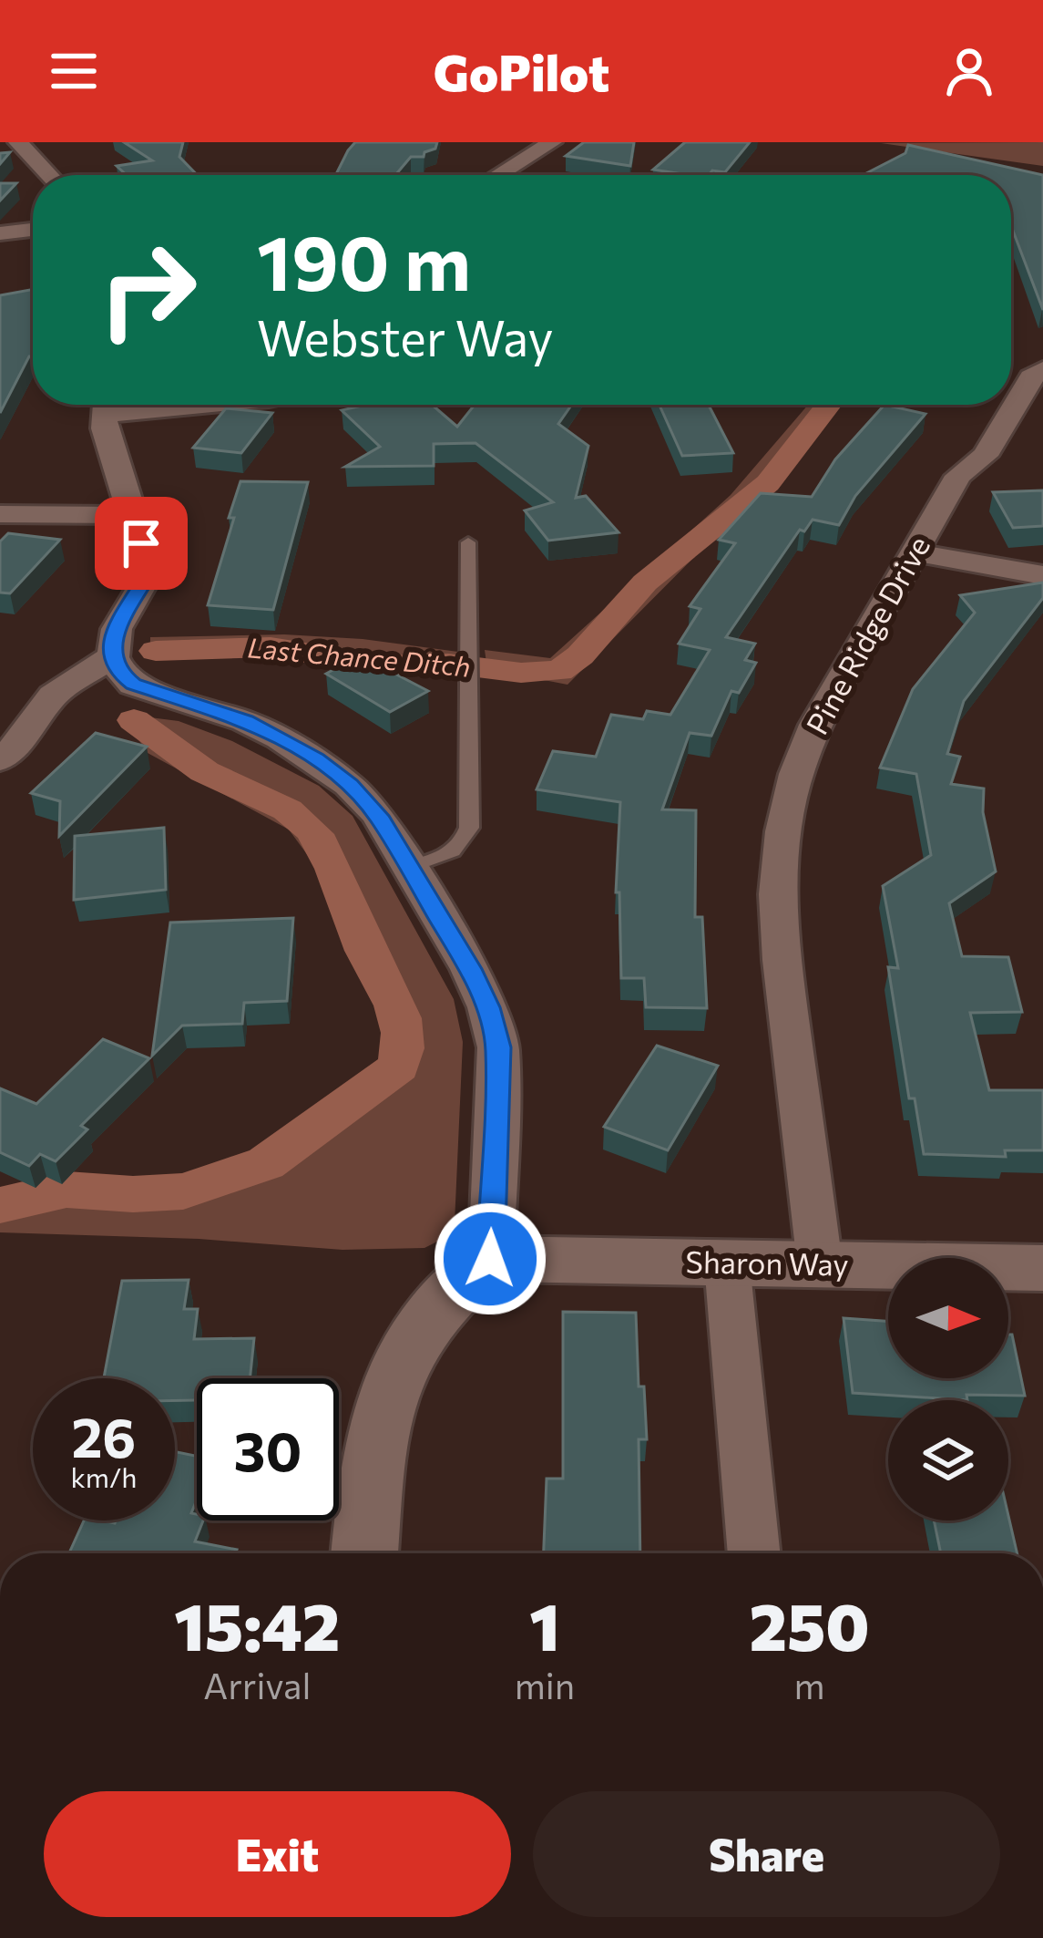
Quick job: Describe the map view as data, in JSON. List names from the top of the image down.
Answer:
{
  "streets": {
    "street": ["Pine Ridge Drive", "Sharon Way"]
  },
  "crossings": [
    ["Pine Ridge Drive", "Sharon Way"]
  ],
  "water": ["Last Chance Ditch"],
  "north": "right",
  "page": {
    "header": "GoPilot",
    "turn": ["190 m", "Webster Way"],
    "speed": "26 km/h",
    "limit": "30",
    "eta": [
      "15:42",
      "Arrival",
      "1",
      "min",
      "250",
      "m"
    ],
    "buttons": ["Exit", "Share"]
  }
}
